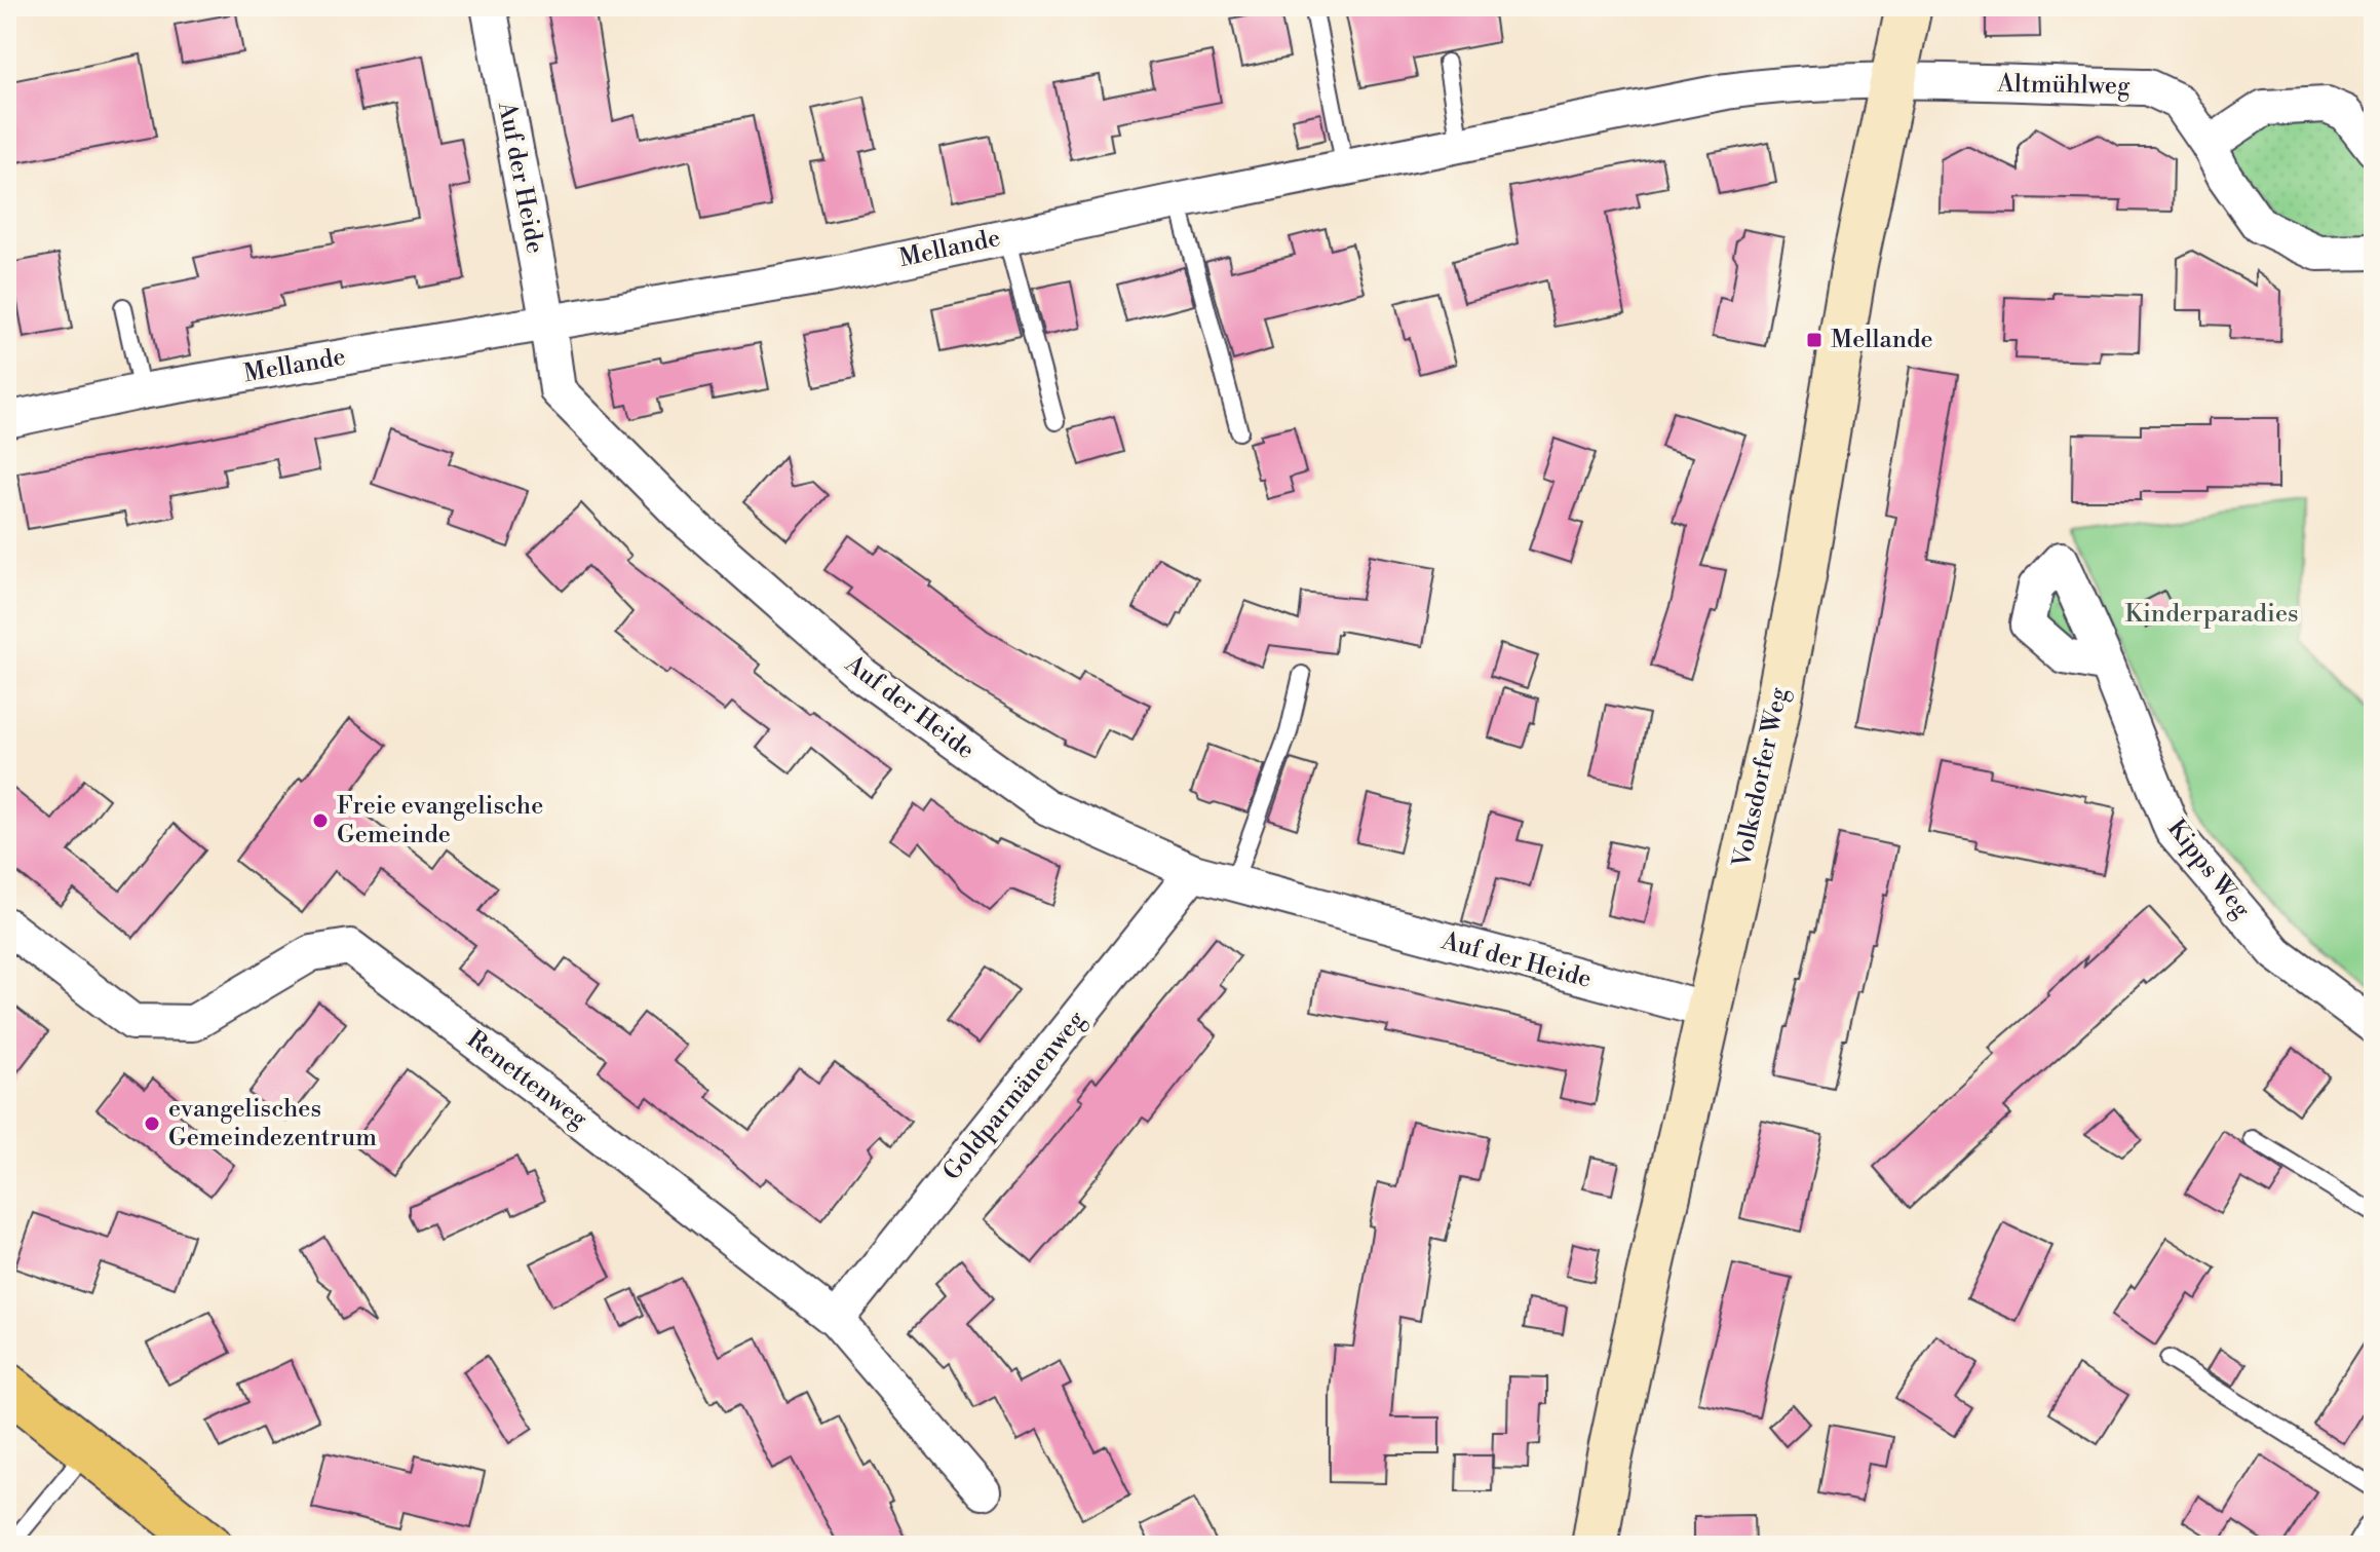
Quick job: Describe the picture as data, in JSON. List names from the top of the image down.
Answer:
{
  "streets": {
    "street": [
      "Altmühlweg",
      "Auf der Heide",
      "Mellande",
      "Volksdorfer Weg",
      "Kipps Weg",
      "Renettenweg",
      "Goldparmänenweg"
    ]
  },
  "crossings": [
    ["Altmühlweg", "Mellande"],
    ["Altmühlweg", "Volksdorfer Weg"],
    ["Auf der Heide", "Mellande"],
    ["Auf der Heide", "Volksdorfer Weg"],
    ["Auf der Heide", "Goldparmänenweg"],
    ["Mellande", "Volksdorfer Weg"],
    ["Renettenweg", "Goldparmänenweg"]
  ],
  "parks": ["Kinderparadies"],
  "places": {
    "transit": ["Mellande"],
    "other": ["Freie evangelische Gemeinde", "evangelisches Gemeindezentrum"]
  }
}
